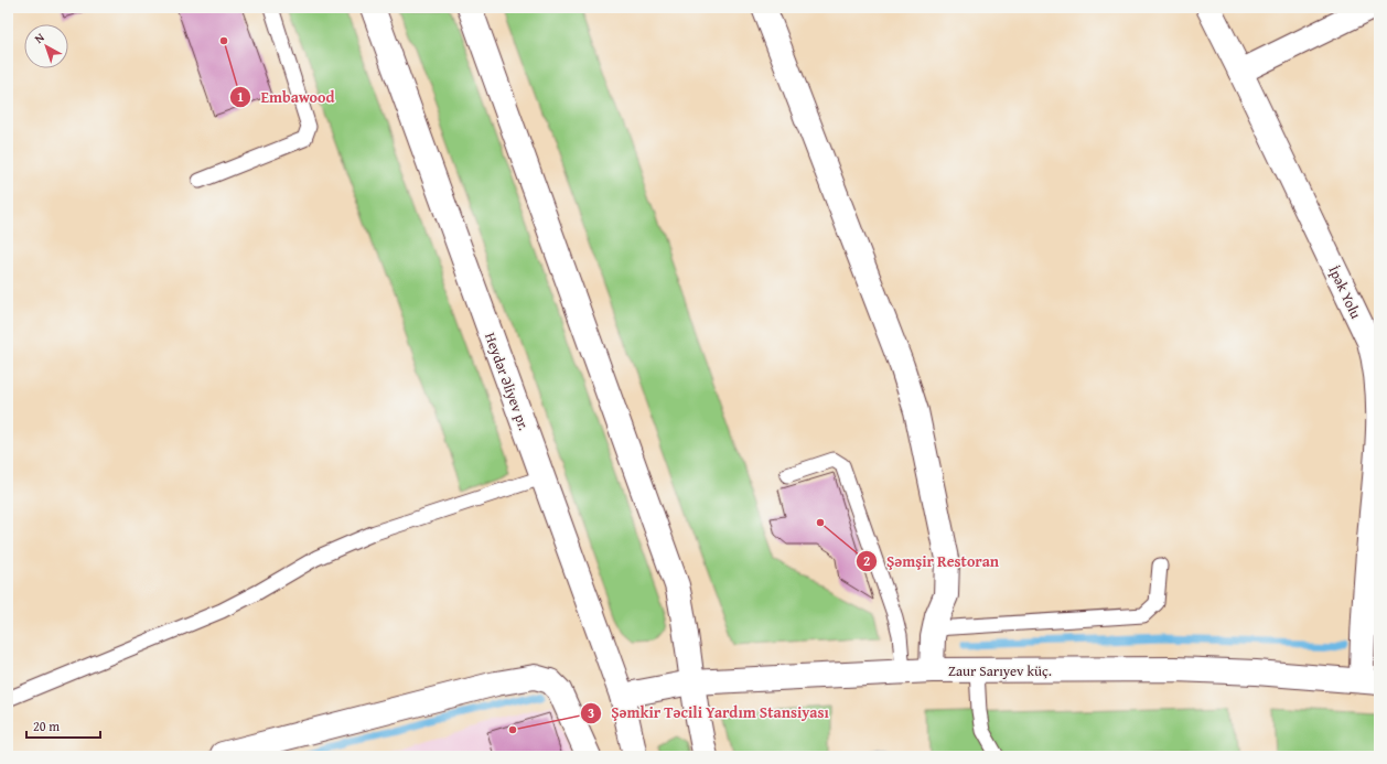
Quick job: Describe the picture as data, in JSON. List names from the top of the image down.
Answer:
{
  "streets": {
    "street": ["İpək Yolu", "Heydər Əliyev pr.", "Zaur Sarıyev küç."]
  },
  "crossings": [
    ["İpək Yolu", "Zaur Sarıyev küç."],
    ["Heydər Əliyev pr.", "Zaur Sarıyev küç."]
  ],
  "places": ["Embawood", "Şəmşir Restoran", "Şəmkir Təcili Yardım Stansiyası"],
  "scale_bar": "20 m",
  "north": "top left"
}
